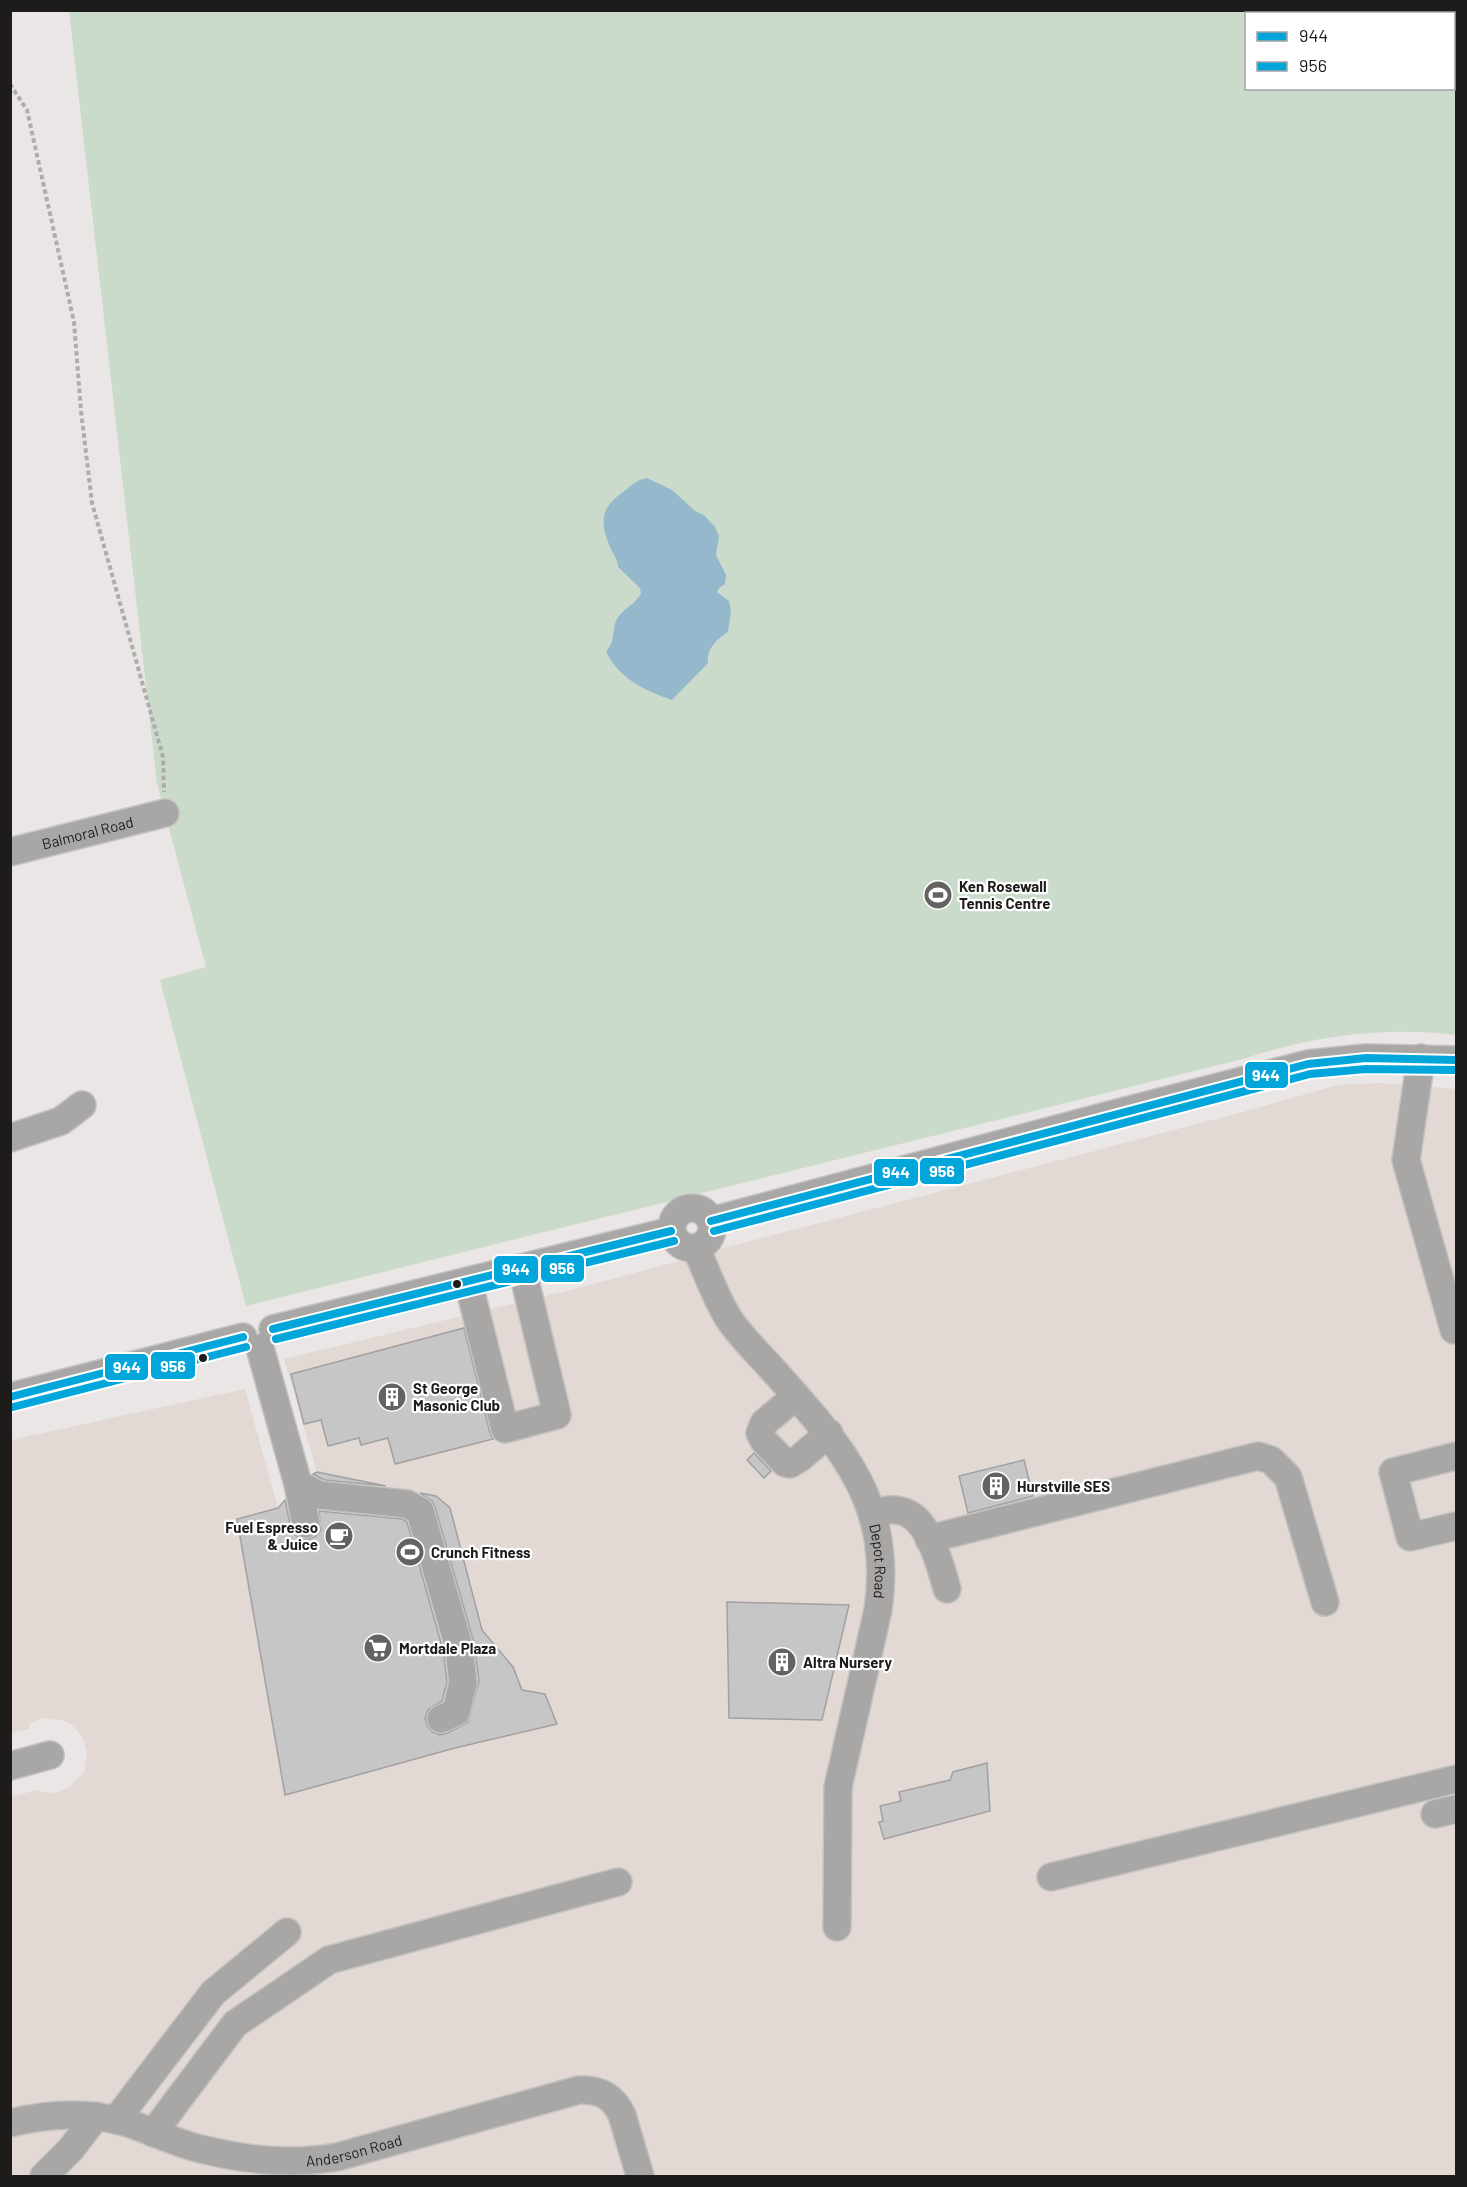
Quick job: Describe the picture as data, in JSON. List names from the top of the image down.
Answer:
{
  "streets": {
    "street": ["Balmoral Road", "Depot Road", "Anderson Road"]
  },
  "places": {
    "sports": ["Ken Rosewall Tennis Centre", "Crunch Fitness"],
    "building": ["St George Masonic Club", "Hurstville SES", "Altra Nursery"],
    "cafe": ["Fuel Espresso & Juice"],
    "supermarket": ["Mortdale Plaza"]
  },
  "lines": ["transit line 944", "transit line 956"],
  "legend": ["944", "956"]
}
